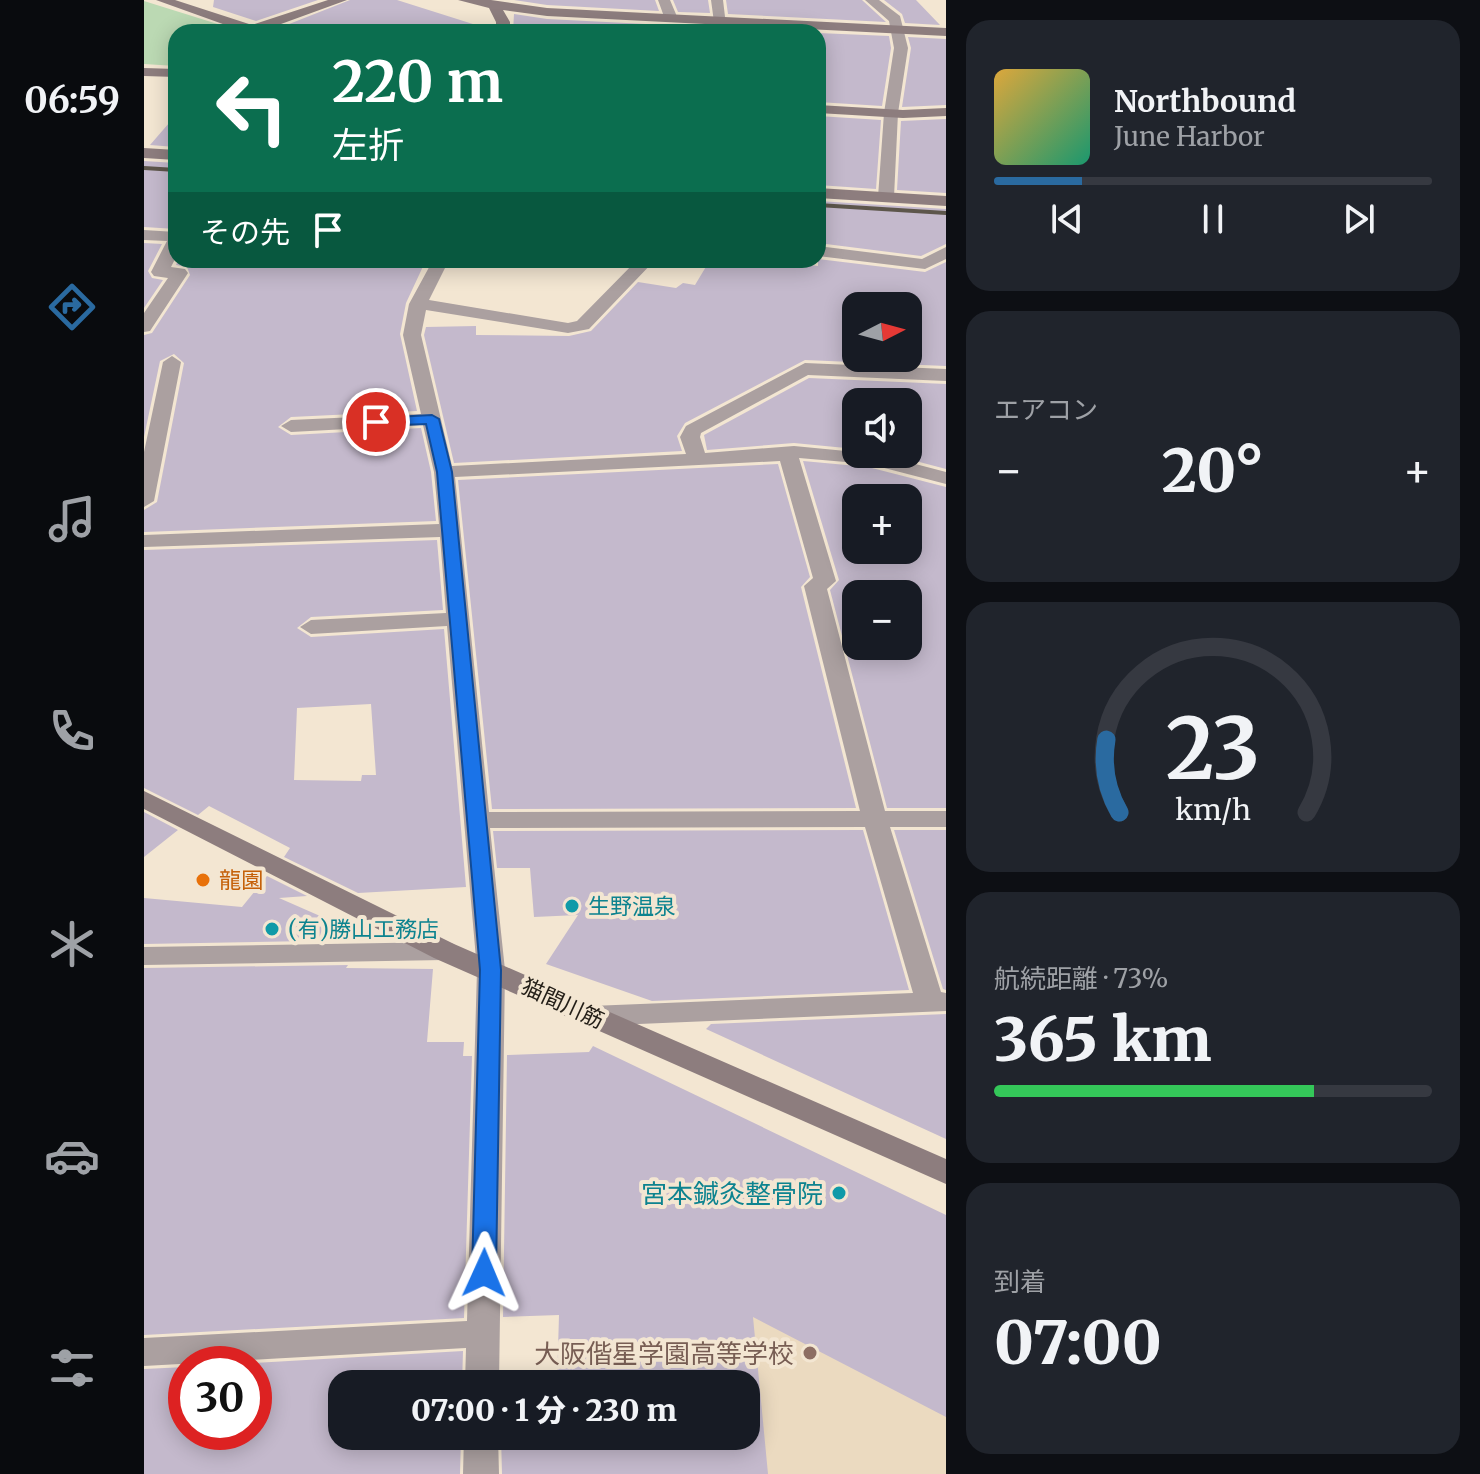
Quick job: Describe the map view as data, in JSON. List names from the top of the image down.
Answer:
{
  "streets": {
    "street": ["猫間川筋"]
  },
  "places": [
    "龍園",
    "生野温泉",
    "(有)勝山工務店",
    "宮本鍼灸整骨院",
    "大阪偕星学園高等学校"
  ],
  "north": "right",
  "page": {
    "tabs": "06:59",
    "turn": ["220 m", "左折"],
    "song": ["Northbound", "June Harbor"],
    "then": "その先",
    "map_buttons": ["+", "−"],
    "tile": [
      "エアコン",
      ["航続距離 · 73%", "365 km"],
      ["到着", "07:00"]
    ],
    "heat": ["−", "20°", "+"],
    "limit": "30",
    "trip": "07:00 · 1 分 · 230 m",
    "gauge": ["23", "km/h"]
  }
}
